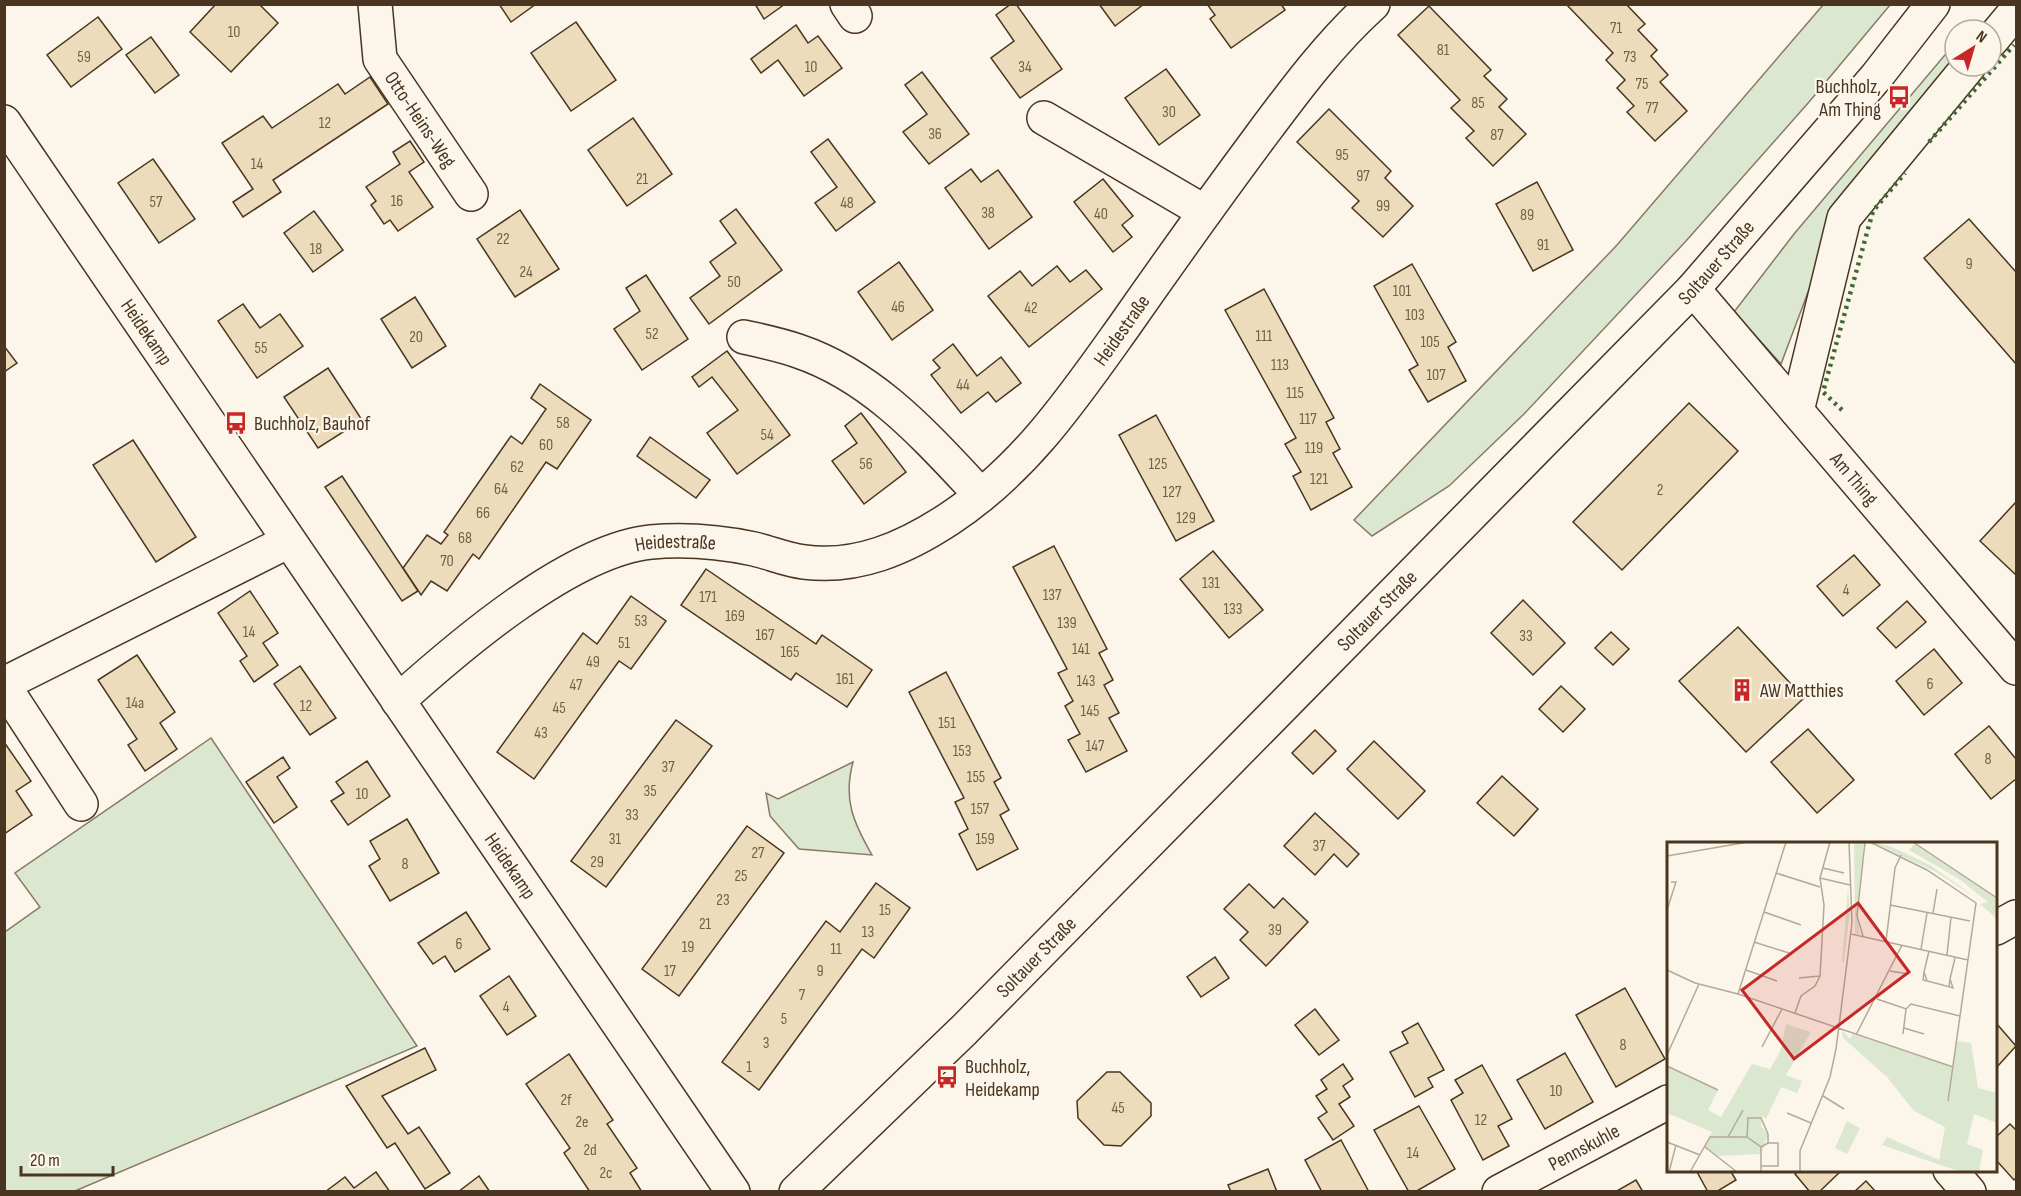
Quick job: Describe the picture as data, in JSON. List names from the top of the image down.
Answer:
{
  "streets": {
    "street": [
      "Otto-Heins-Weg",
      "Soltauer Straße",
      "Heidestraße",
      "Heidekamp",
      "Am Thing",
      "Pennskuhle"
    ]
  },
  "crossings": [
    ["Soltauer Straße", "Am Thing"],
    ["Heidestraße", "Heidekamp"]
  ],
  "places": {
    "bus stop": ["Buchholz, Am Thing", "Buchholz, Bauhof", "Buchholz, Heidekamp"],
    "building": ["AW Matthies"]
  },
  "house_numbers": [
    "71",
    "10",
    "81",
    "59",
    "73",
    "10",
    "34",
    "75",
    "85",
    "77",
    "30",
    "12",
    "36",
    "87",
    "95",
    "14",
    "97",
    "21",
    "16",
    "57",
    "48",
    "99",
    "38",
    "40",
    "89",
    "22",
    "91",
    "18",
    "9",
    "24",
    "50",
    "101",
    "46",
    "42",
    "103",
    "52",
    "111",
    "20",
    "105",
    "55",
    "113",
    "107",
    "44",
    "115",
    "117",
    "58",
    "54",
    "60",
    "119",
    "56",
    "125",
    "62",
    "121",
    "64",
    "2",
    "127",
    "66",
    "129",
    "68",
    "70",
    "131",
    "4",
    "137",
    "171",
    "133",
    "169",
    "53",
    "139",
    "14",
    "167",
    "33",
    "51",
    "141",
    "165",
    "49",
    "161",
    "143",
    "6",
    "47",
    "14a",
    "12",
    "45",
    "145",
    "151",
    "43",
    "147",
    "153",
    "8",
    "37",
    "155",
    "35",
    "10",
    "157",
    "33",
    "31",
    "159",
    "37",
    "27",
    "29",
    "8",
    "25",
    "23",
    "15",
    "21",
    "39",
    "13",
    "6",
    "19",
    "11",
    "17",
    "9",
    "7",
    "4",
    "5",
    "3",
    "8",
    "1",
    "10",
    "2f",
    "45",
    "12",
    "2e",
    "2d",
    "14",
    "2c"
  ],
  "scale_bar": "20 m",
  "north": "top right"
}
